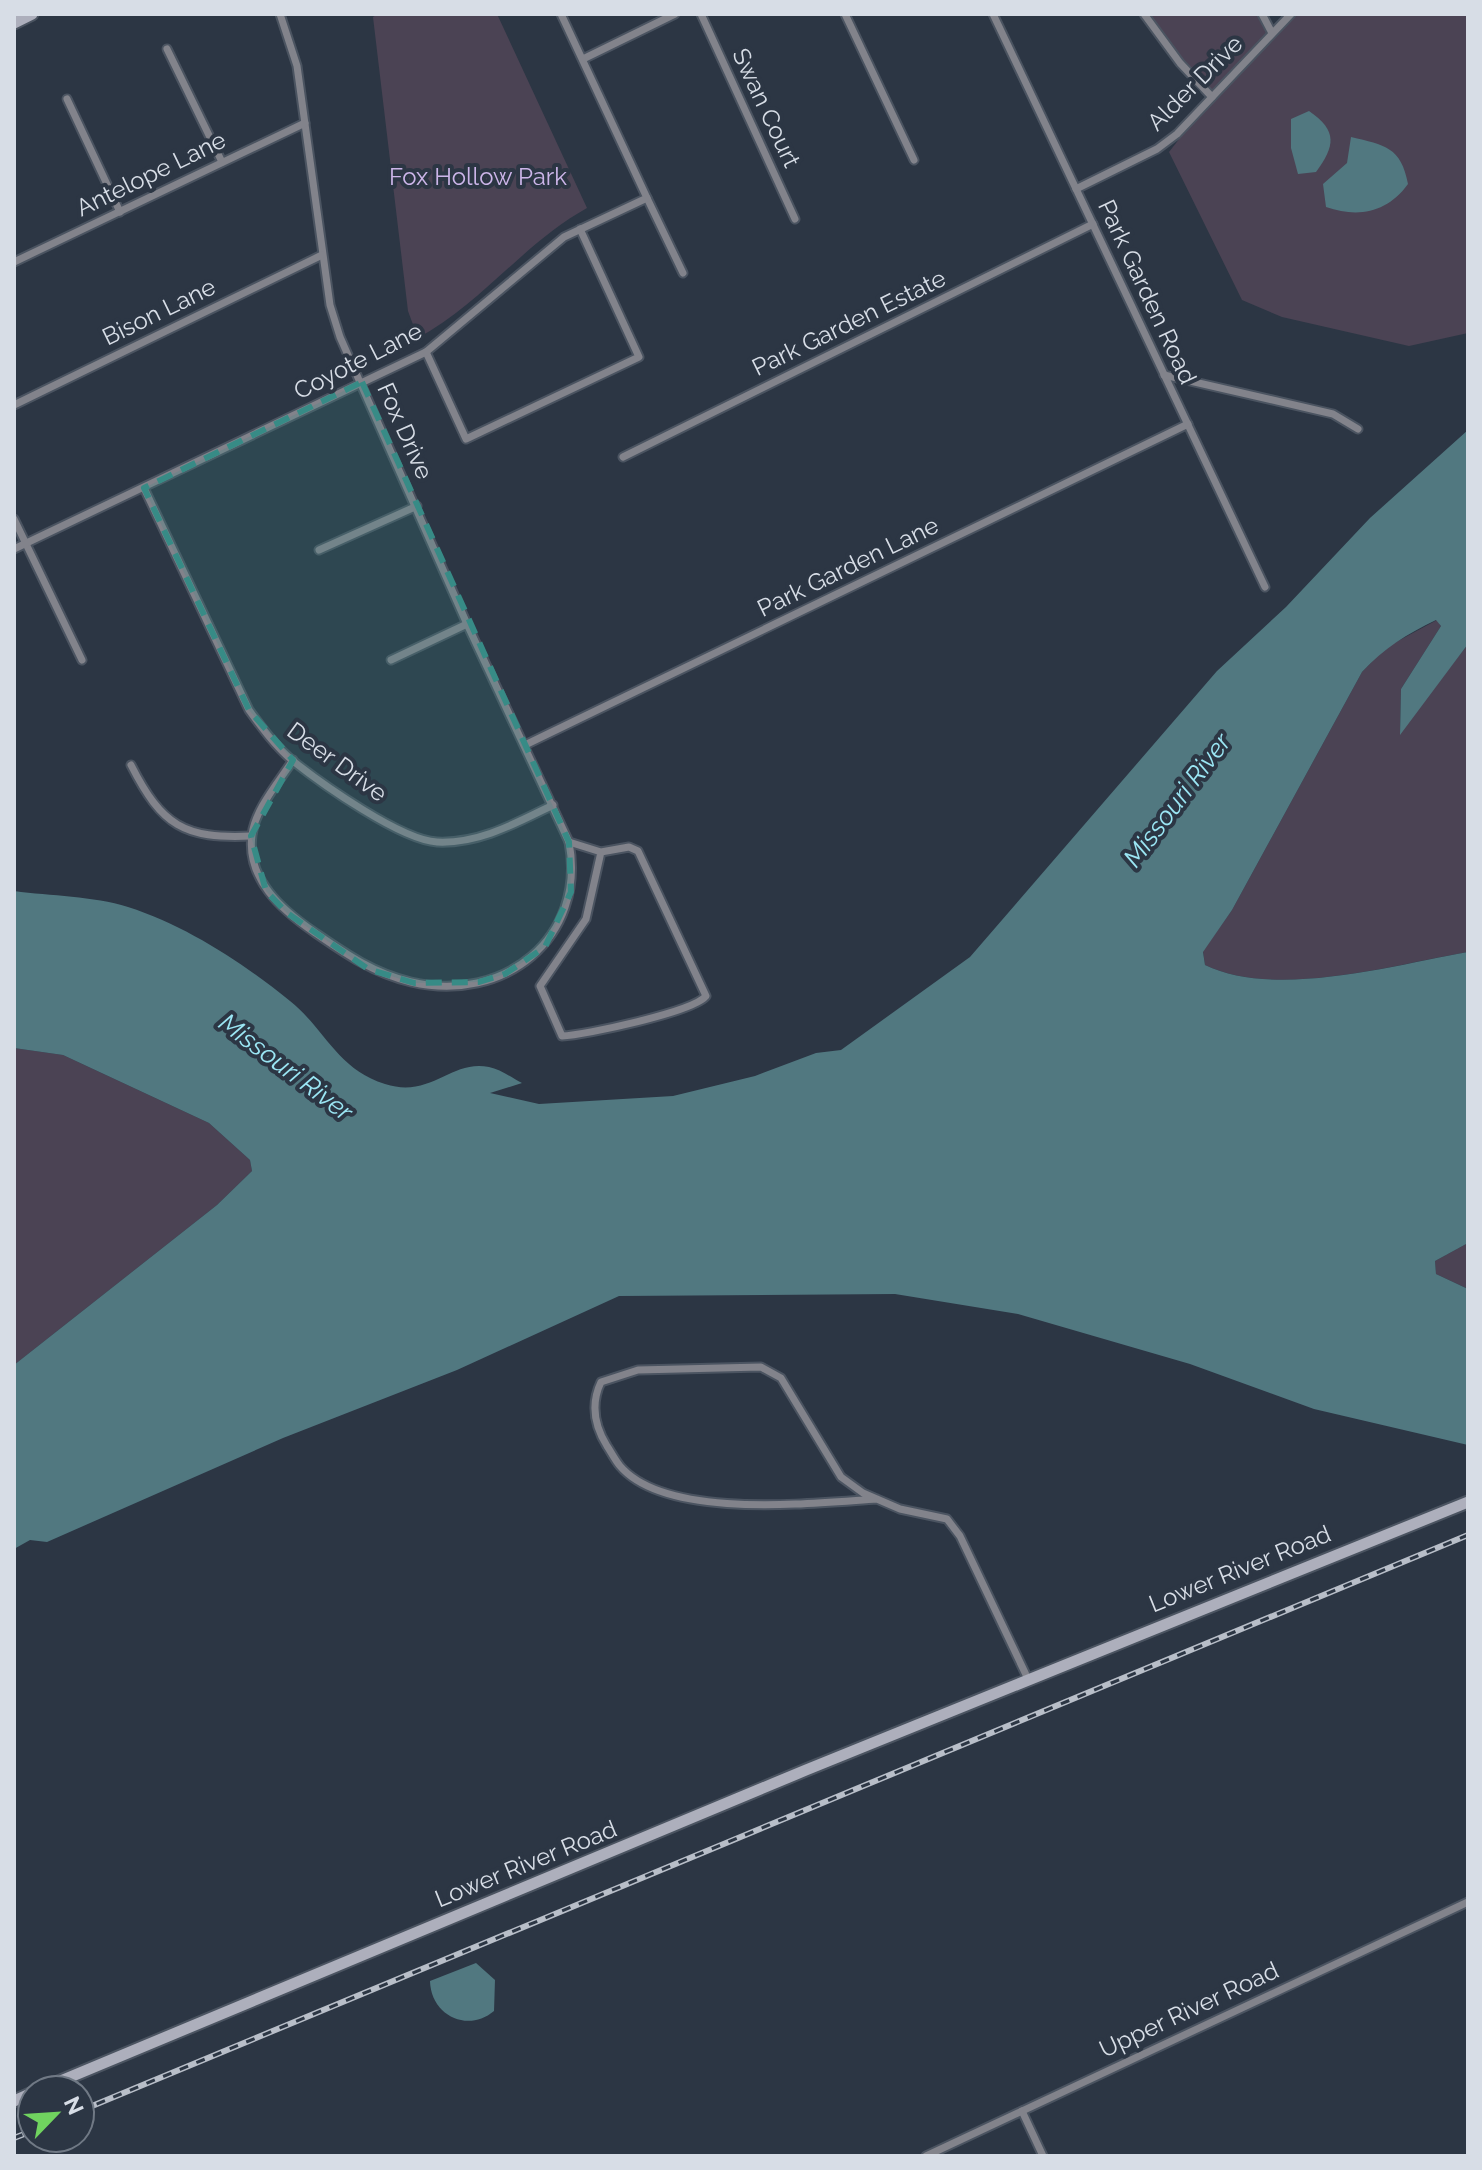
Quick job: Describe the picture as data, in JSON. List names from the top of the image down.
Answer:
{
  "streets": {
    "street": [
      "Alder Drive",
      "Swan Court",
      "Antelope Lane",
      "Park Garden Road",
      "Bison Lane",
      "Park Garden Estate",
      "Coyote Lane",
      "Fox Drive",
      "Park Garden Lane",
      "Deer Drive",
      "Lower River Road",
      "Upper River Road"
    ]
  },
  "crossings": [
    ["Alder Drive", "Park Garden Road"],
    ["Antelope Lane", "Fox Drive"],
    ["Park Garden Road", "Park Garden Estate"],
    ["Park Garden Road", "Park Garden Lane"],
    ["Bison Lane", "Fox Drive"],
    ["Coyote Lane", "Fox Drive"],
    ["Coyote Lane", "Deer Drive"],
    ["Fox Drive", "Park Garden Lane"],
    ["Fox Drive", "Deer Drive"]
  ],
  "water": ["Missouri River"],
  "parks": ["Fox Hollow Park"],
  "north": "top right"
}
